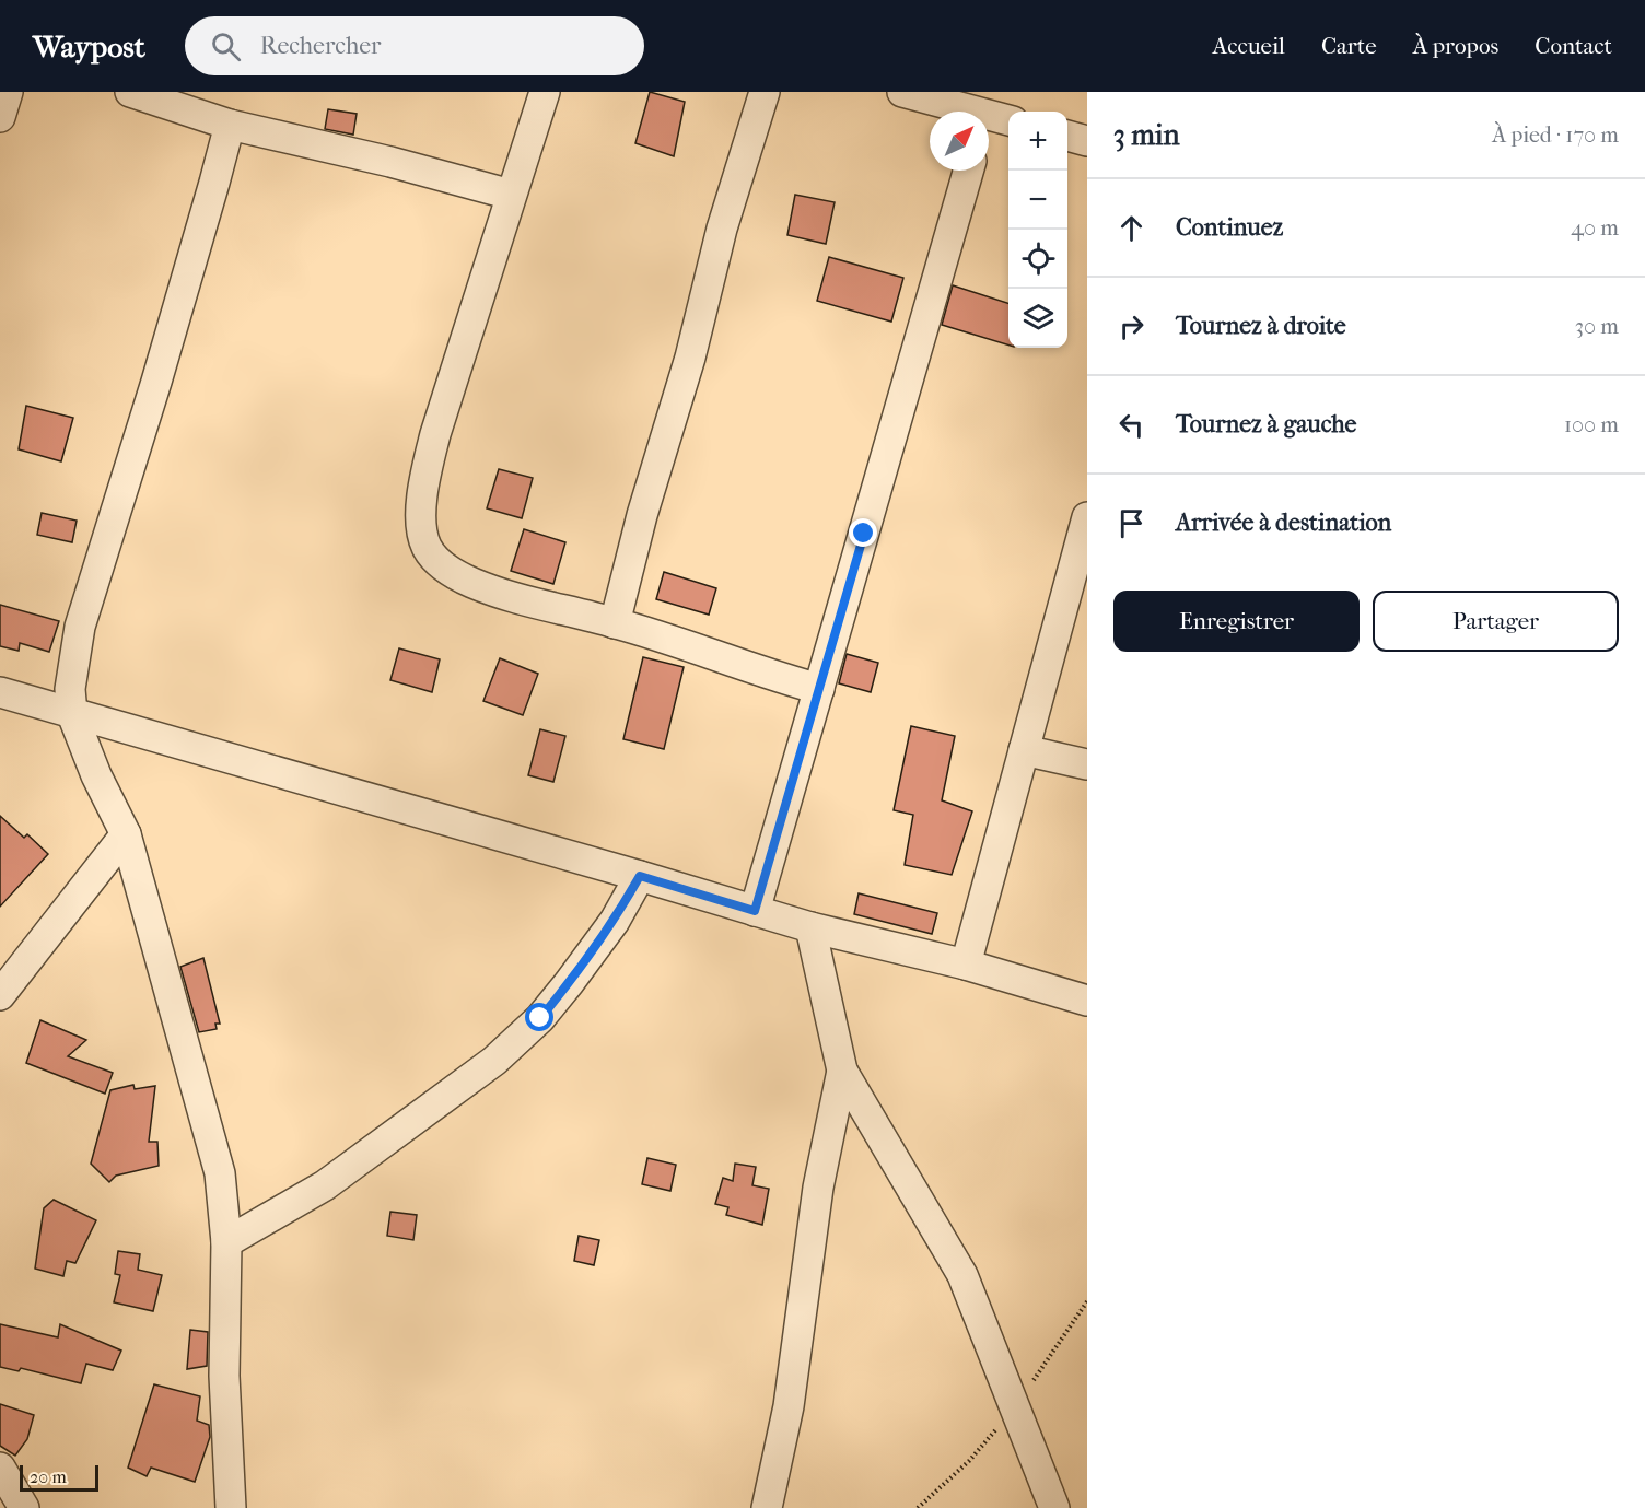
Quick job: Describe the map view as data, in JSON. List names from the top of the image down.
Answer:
{
  "scale_bar": "20 m",
  "north": "top right",
  "page": {
    "header": "Waypost",
    "search": "Rechercher",
    "nav": [
      "Accueil",
      "Carte",
      "À propos",
      "Contact"
    ],
    "heading": ["3 min", "À pied · 170 m"],
    "map_buttons": ["+", "−"],
    "list": [
      ["Continuez", "40 m"],
      ["Tournez à droite", "30 m"],
      ["Tournez à gauche", "100 m"],
      "Arrivée à destination"
    ],
    "buttons": ["Enregistrer", "Partager"],
    "scale": "20 m"
  }
}
